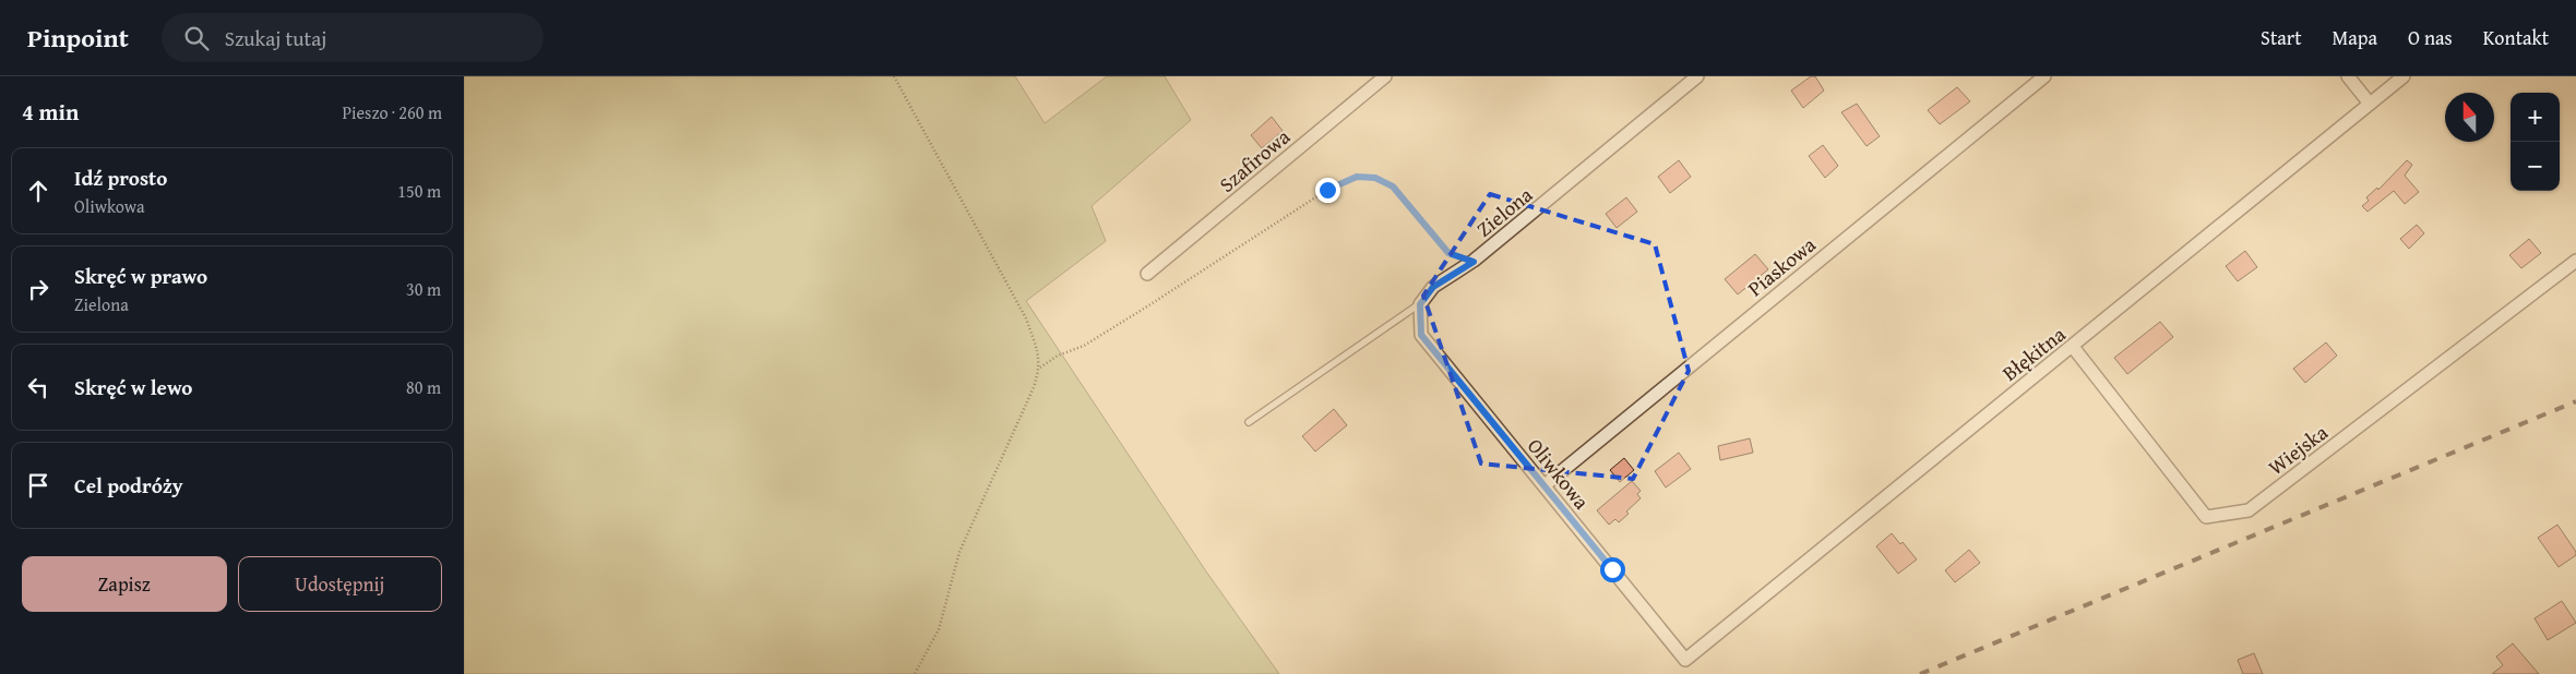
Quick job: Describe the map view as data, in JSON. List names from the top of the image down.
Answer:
{
  "streets": {
    "street": [
      "Szafirowa",
      "Zielona",
      "Piaskowa",
      "Błękitna",
      "Wiejska",
      "Oliwkowa"
    ]
  },
  "crossings": [
    ["Zielona", "Oliwkowa"],
    ["Piaskowa", "Oliwkowa"],
    ["Błękitna", "Wiejska"],
    ["Błękitna", "Oliwkowa"]
  ],
  "north": "top",
  "page": {
    "header": "Pinpoint",
    "search": "Szukaj tutaj",
    "nav": [
      "Start",
      "Mapa",
      "O nas",
      "Kontakt"
    ],
    "heading": ["4 min", "Pieszo · 260 m"],
    "map_buttons": ["+", "−"],
    "list": [
      ["Idź prosto", "Oliwkowa", "150 m"],
      ["Skręć w prawo", "Zielona", "30 m"],
      ["Skręć w lewo", "80 m"],
      "Cel podróży"
    ],
    "buttons": ["Zapisz", "Udostępnij"]
  }
}
